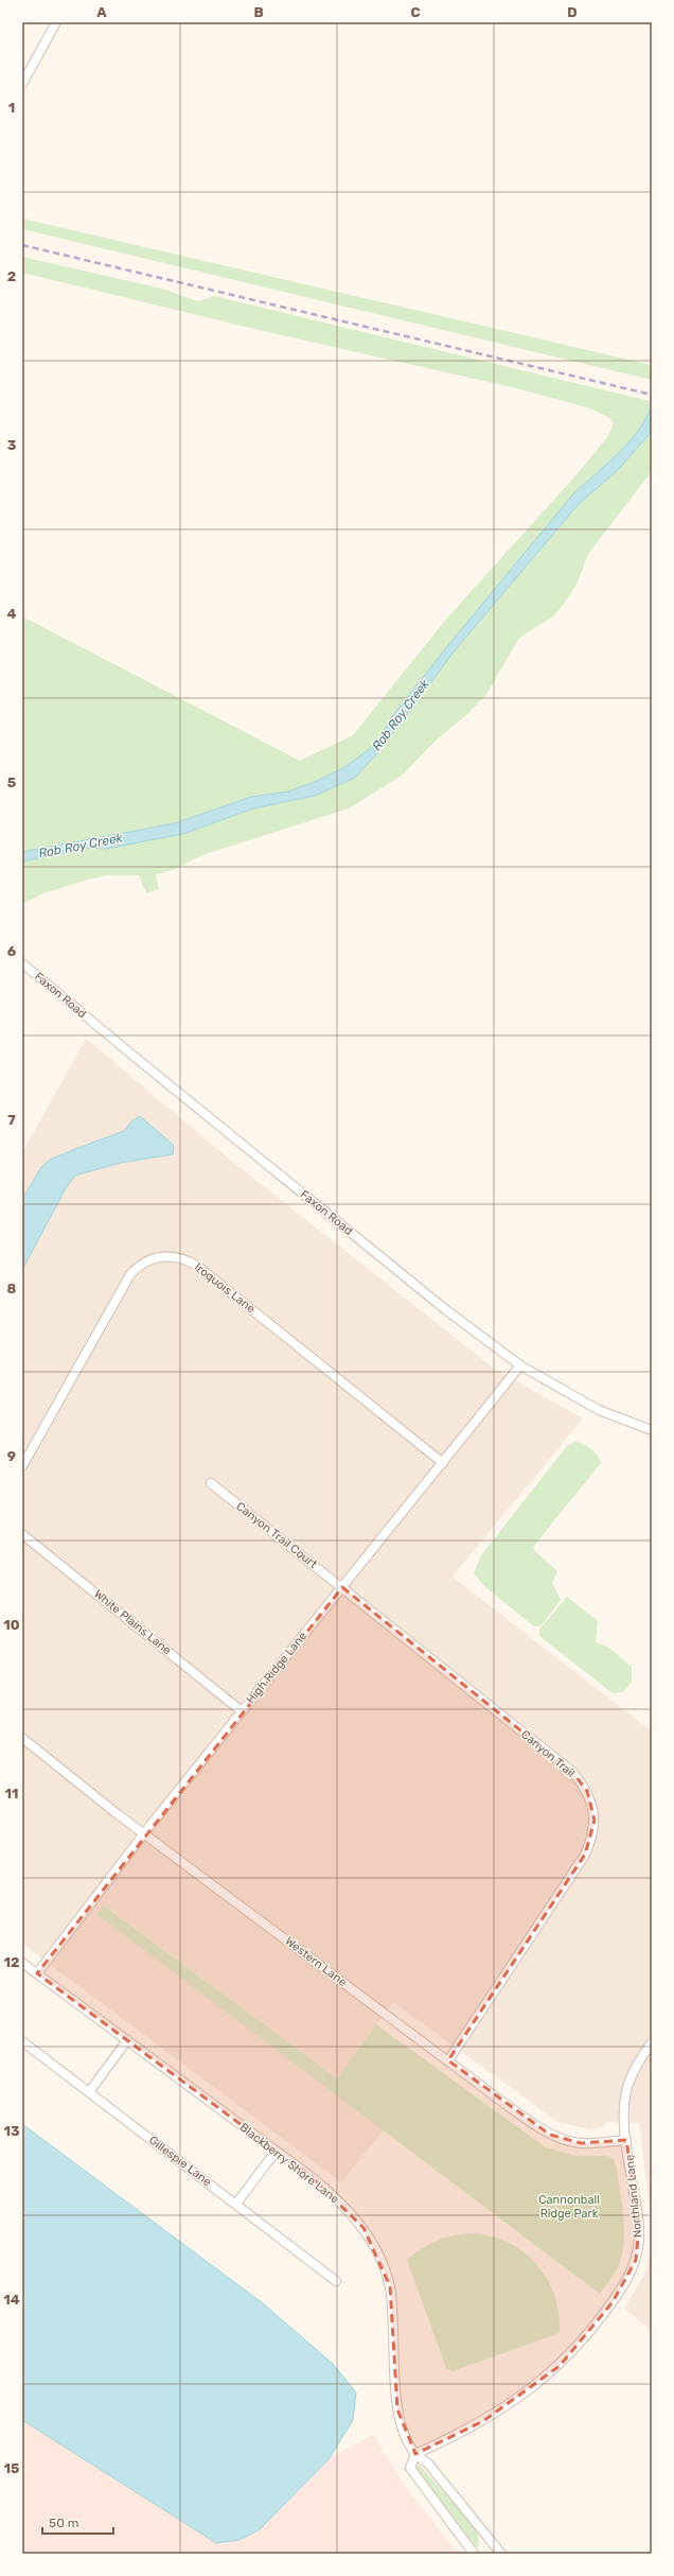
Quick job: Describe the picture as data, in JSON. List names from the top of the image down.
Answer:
{
  "streets": {
    "street": [
      "Faxon Road",
      "Iroquois Lane",
      "Canyon Trail Court",
      "White Plains Lane",
      "High Ridge Lane",
      "Canyon Trail",
      "Western Lane",
      "Gillespie Lane",
      "Blackberry Shore Lane",
      "Northland Lane"
    ]
  },
  "crossings": [
    ["Faxon Road", "High Ridge Lane"],
    ["Iroquois Lane", "High Ridge Lane"],
    ["Canyon Trail Court", "High Ridge Lane"],
    ["Canyon Trail Court", "Canyon Trail"],
    ["White Plains Lane", "High Ridge Lane"],
    ["High Ridge Lane", "Canyon Trail"],
    ["High Ridge Lane", "Western Lane"],
    ["High Ridge Lane", "Blackberry Shore Lane"],
    ["Canyon Trail", "Western Lane"],
    ["Western Lane", "Northland Lane"],
    ["Blackberry Shore Lane", "Northland Lane"]
  ],
  "water": ["Rob Roy Creek"],
  "parks": ["Cannonball Ridge Park"],
  "scale_bar": "50 m",
  "grid": {
    "columns": [
      "A",
      "B",
      "C",
      "D"
    ],
    "rows": [
      "1",
      "2",
      "3",
      "4",
      "5",
      "6",
      "7",
      "8",
      "9",
      "10",
      "11",
      "12",
      "13",
      "14",
      "15"
    ]
  }
}
